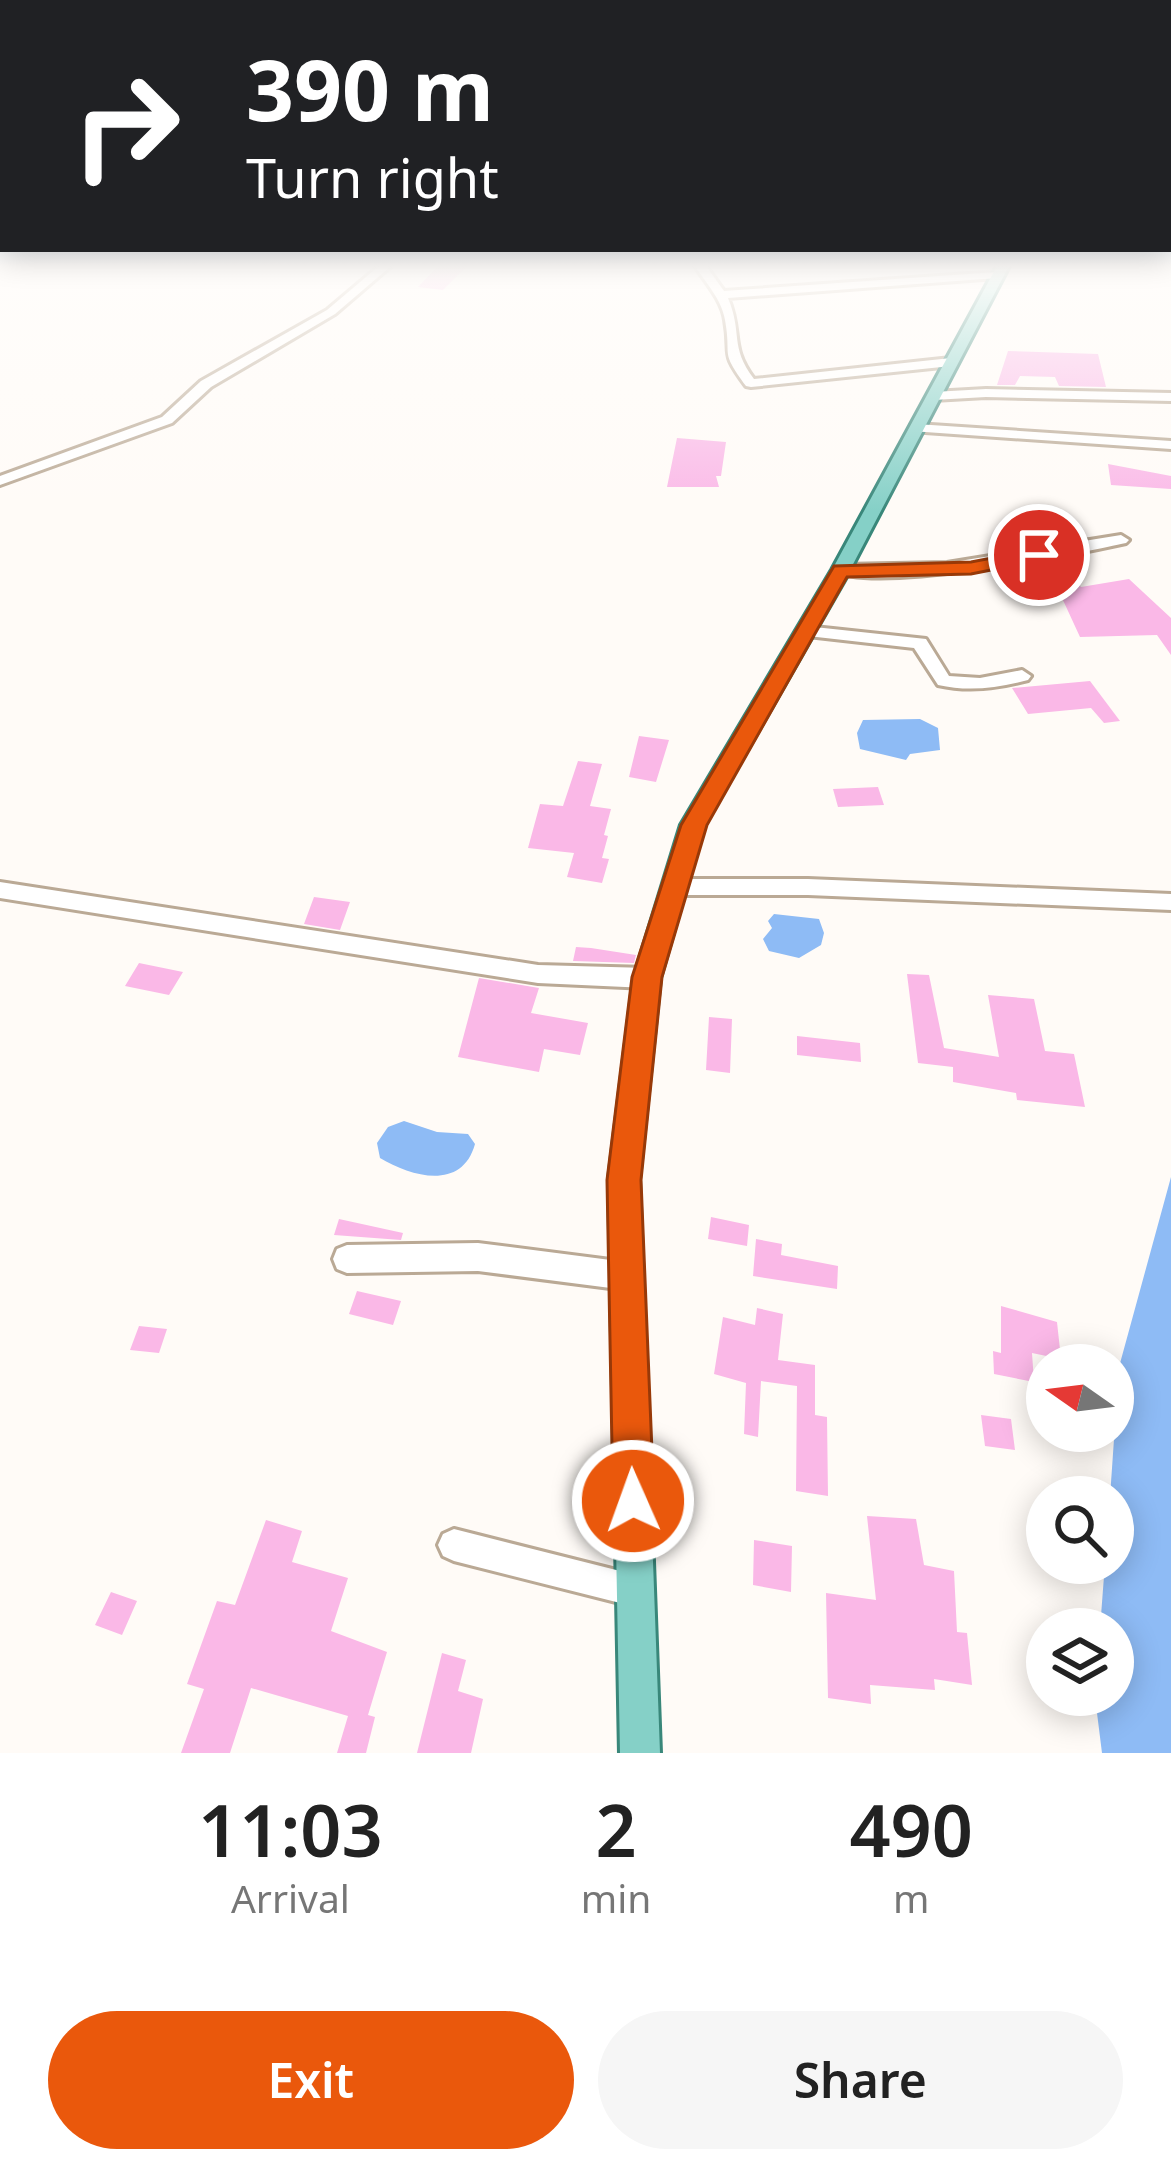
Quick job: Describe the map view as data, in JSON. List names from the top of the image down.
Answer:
{
  "north": "left",
  "page": {
    "turn": ["390 m", "Turn right"],
    "eta": [
      "11:03",
      "Arrival",
      "2",
      "min",
      "490",
      "m"
    ],
    "buttons": ["Exit", "Share"]
  }
}
